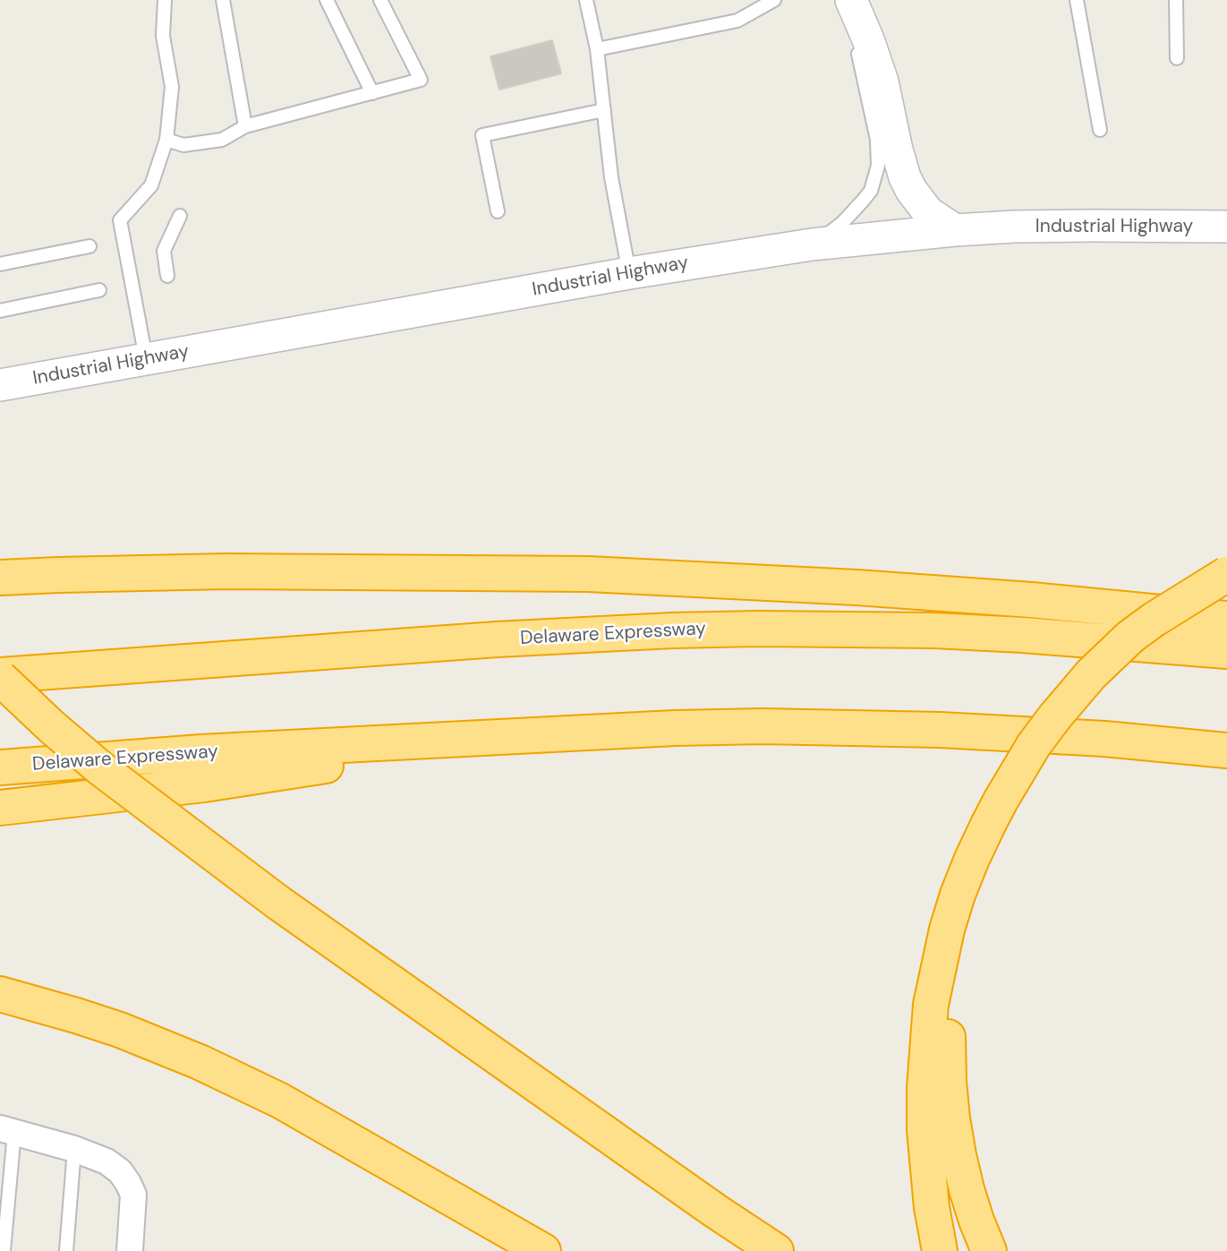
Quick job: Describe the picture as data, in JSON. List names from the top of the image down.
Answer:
{
  "streets": {
    "highway": ["Delaware Expressway"],
    "street": ["Industrial Highway"]
  }
}
